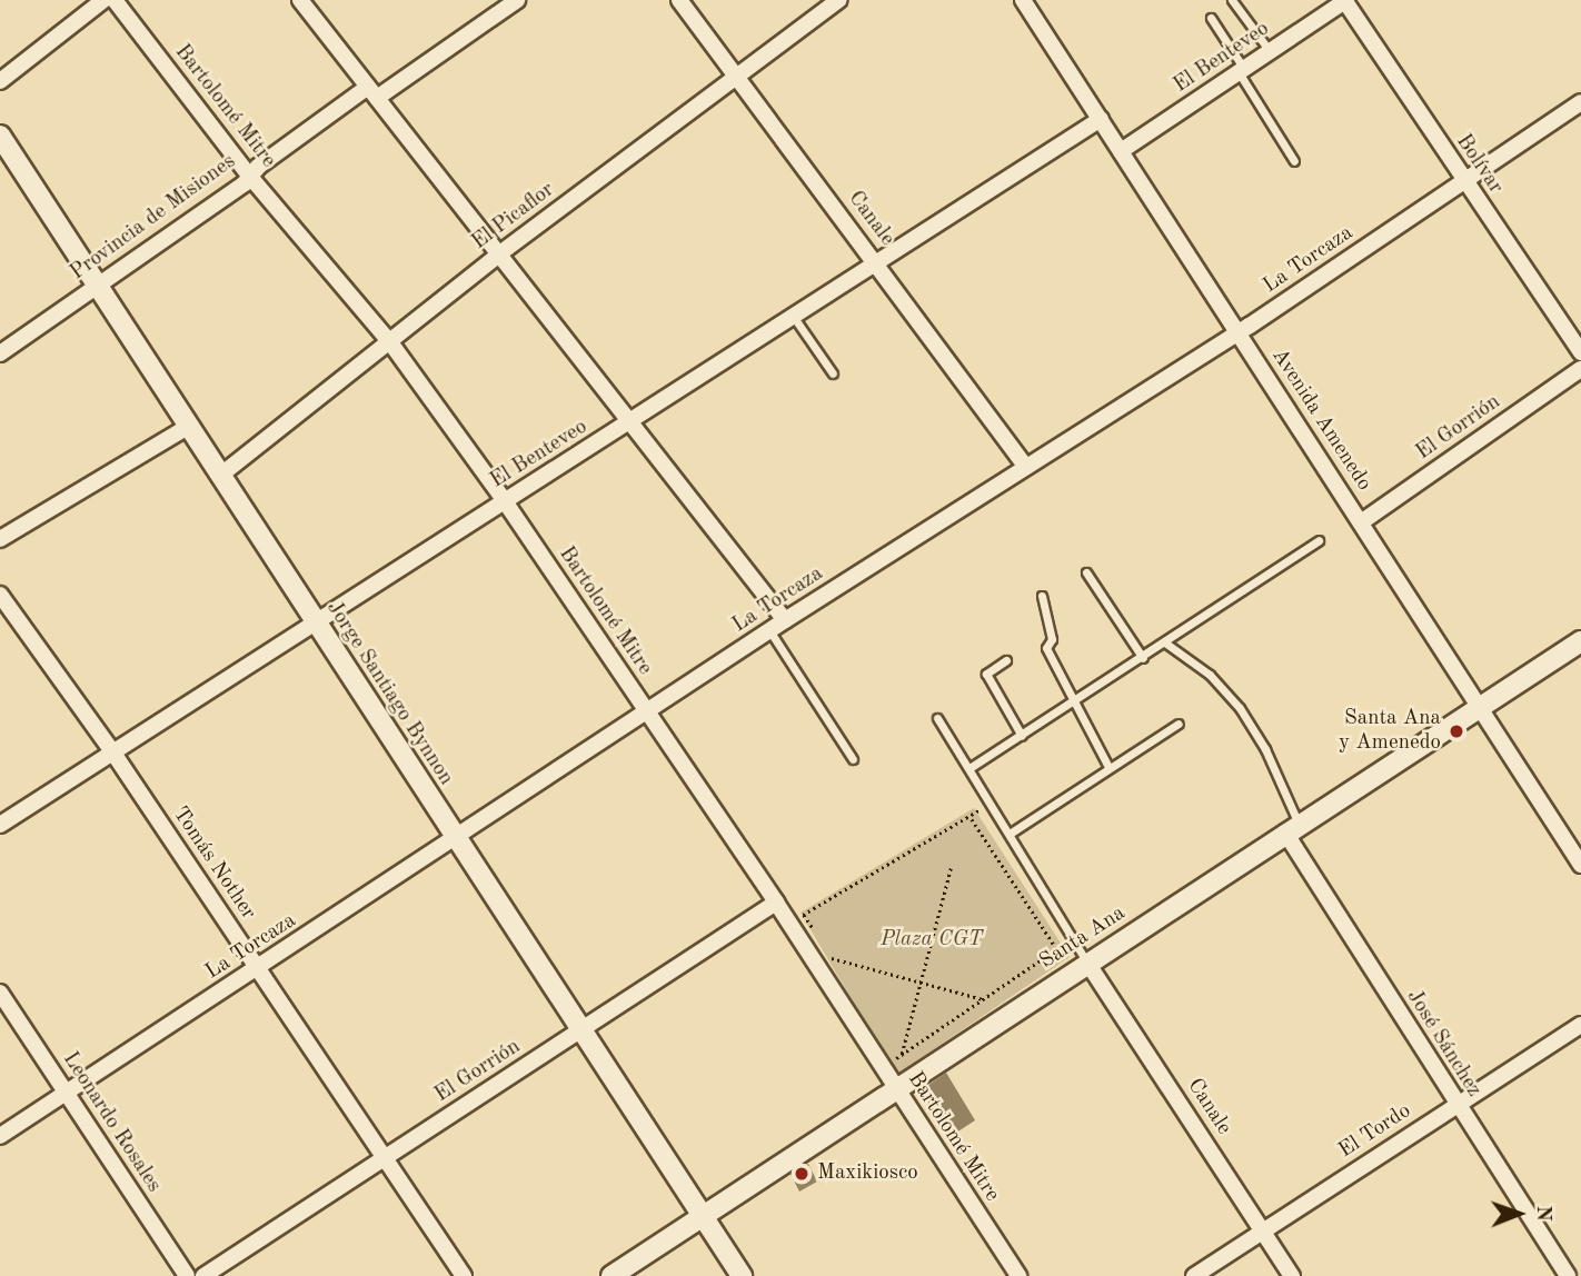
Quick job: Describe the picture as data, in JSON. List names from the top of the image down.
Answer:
{
  "streets": {
    "street": [
      "El Benteveo",
      "Bartolomé Mitre",
      "Bolívar",
      "El Picaflor",
      "Provincia de Misiones",
      "Canale",
      "La Torcaza",
      "Avenida Amenedo",
      "El Gorrión",
      "Jorge Santiago Bynnon",
      "Tomás Nother",
      "Santa Ana",
      "José Sánchez",
      "Leonardo Rosales",
      "El Tordo"
    ]
  },
  "crossings": [
    ["El Benteveo", "Bartolomé Mitre"],
    ["El Benteveo", "Bolívar"],
    ["El Benteveo", "Canale"],
    ["El Benteveo", "Avenida Amenedo"],
    ["El Benteveo", "Jorge Santiago Bynnon"],
    ["El Benteveo", "Tomás Nother"],
    ["Bartolomé Mitre", "El Picaflor"],
    ["Bartolomé Mitre", "Provincia de Misiones"],
    ["Bartolomé Mitre", "La Torcaza"],
    ["Bartolomé Mitre", "El Gorrión"],
    ["Bartolomé Mitre", "Santa Ana"],
    ["Bolívar", "La Torcaza"],
    ["El Picaflor", "Canale"],
    ["El Picaflor", "Jorge Santiago Bynnon"],
    ["Provincia de Misiones", "Jorge Santiago Bynnon"],
    ["Canale", "La Torcaza"],
    ["Canale", "Santa Ana"],
    ["Canale", "El Tordo"],
    ["La Torcaza", "Avenida Amenedo"],
    ["La Torcaza", "Jorge Santiago Bynnon"],
    ["La Torcaza", "Tomás Nother"],
    ["La Torcaza", "Leonardo Rosales"],
    ["Avenida Amenedo", "El Gorrión"],
    ["Avenida Amenedo", "Santa Ana"],
    ["El Gorrión", "Jorge Santiago Bynnon"],
    ["El Gorrión", "Tomás Nother"],
    ["Jorge Santiago Bynnon", "Santa Ana"],
    ["Santa Ana", "José Sánchez"],
    ["José Sánchez", "El Tordo"]
  ],
  "parks": ["Plaza CGT"],
  "places": ["Santa Ana y Amenedo", "Maxikiosco"],
  "north": "right"
}
